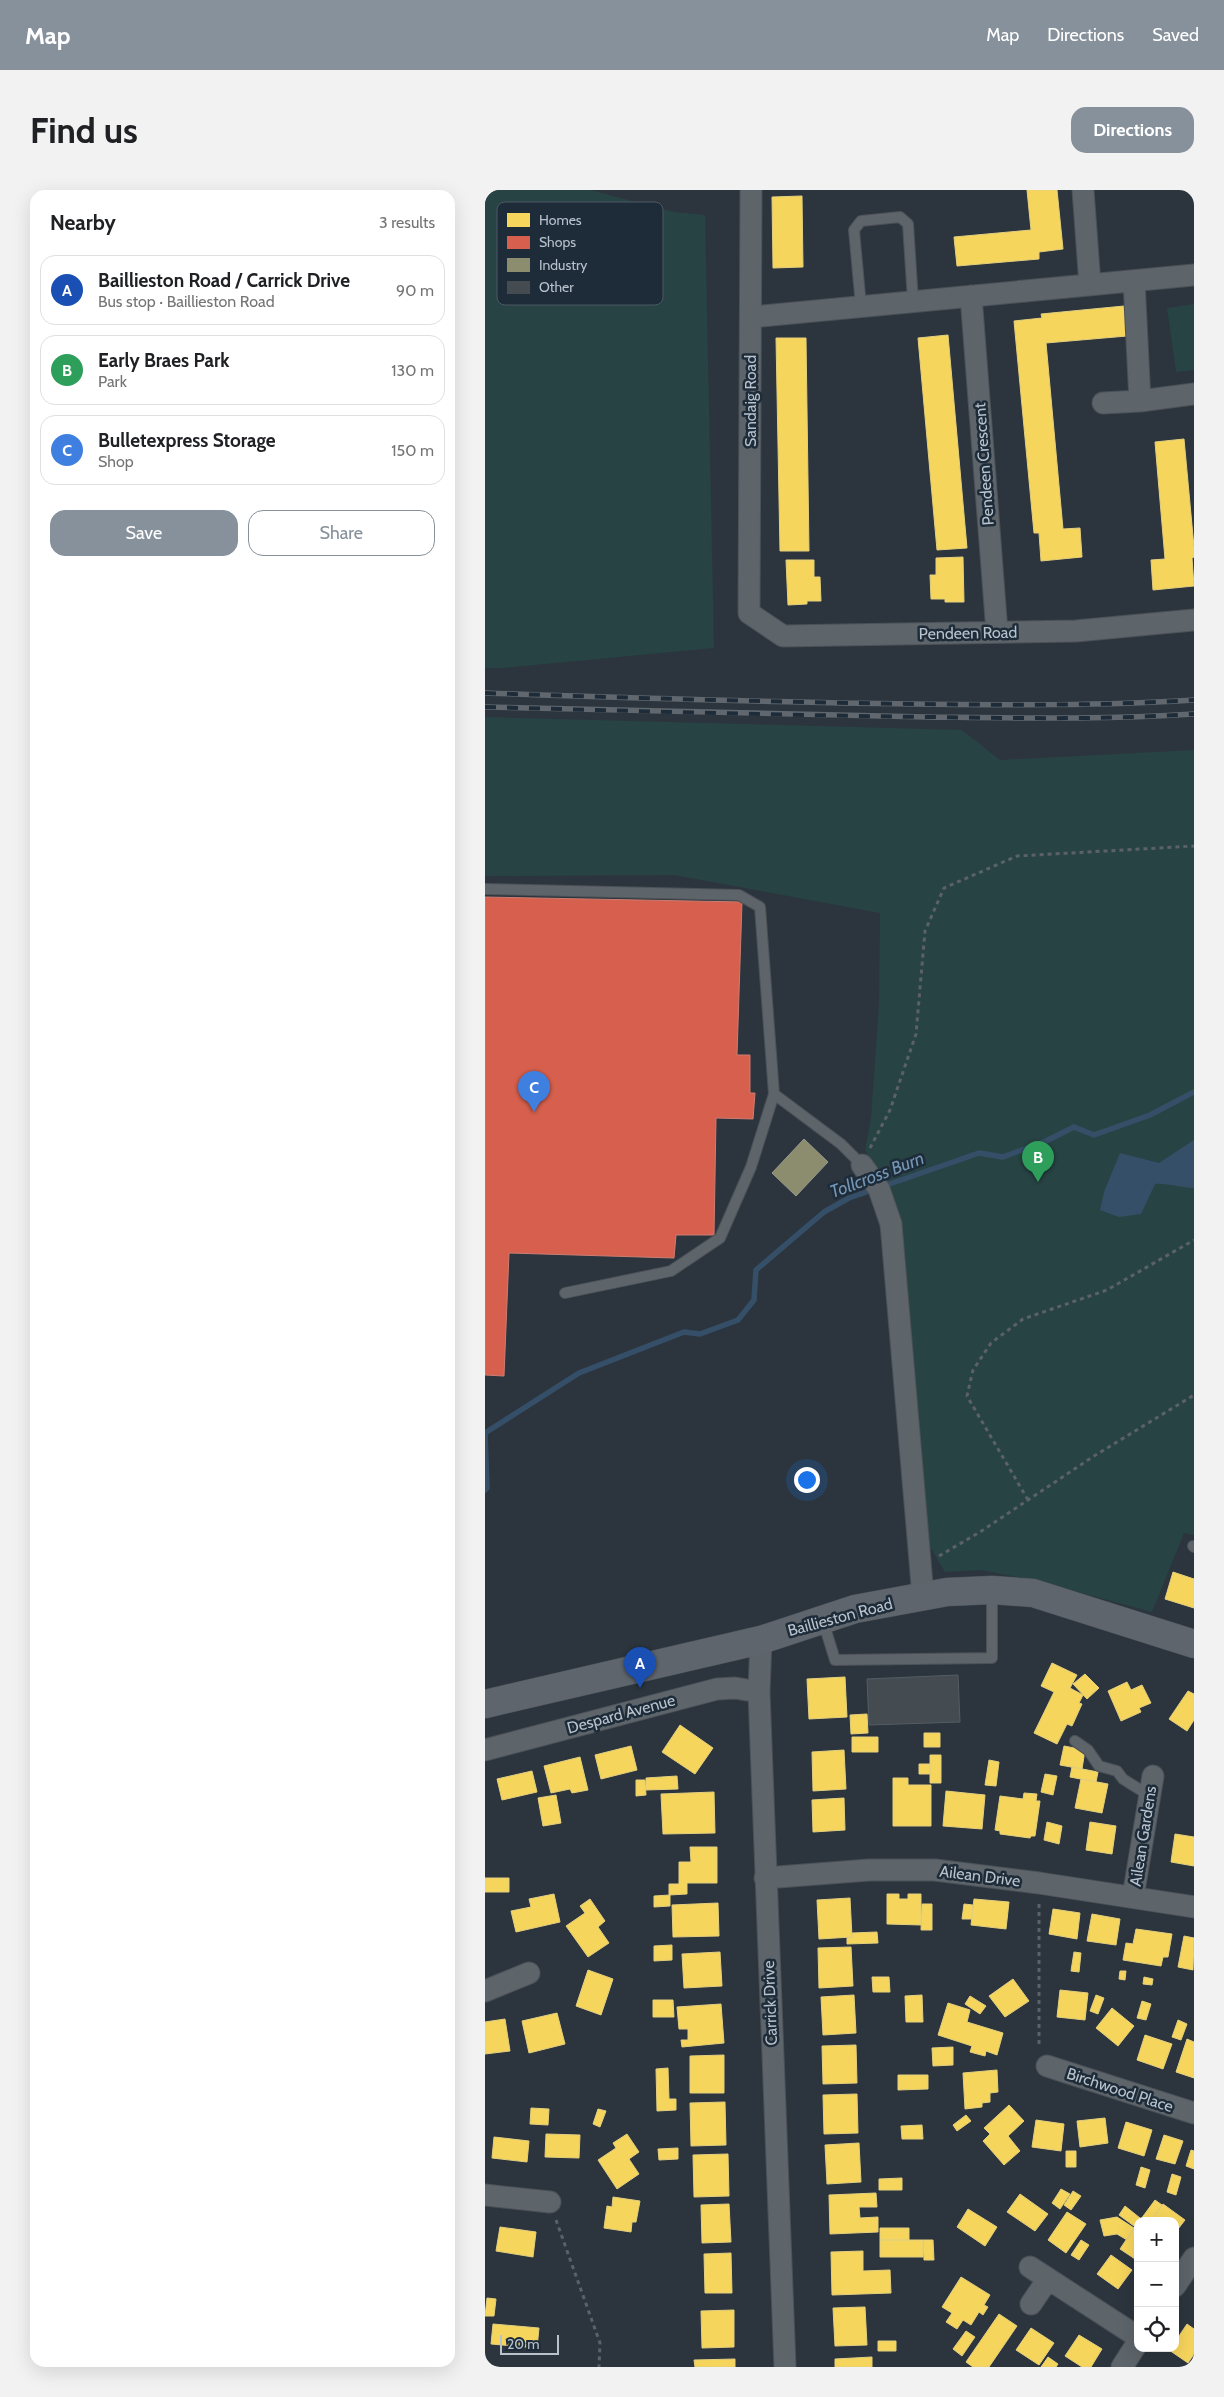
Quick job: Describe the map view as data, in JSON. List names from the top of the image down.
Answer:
{
  "streets": {
    "main road": ["Baillieston Road"],
    "street": [
      "Sandaig Road",
      "Pendeen Crescent",
      "Pendeen Road",
      "Despard Avenue",
      "Ailean Gardens",
      "Ailean Drive",
      "Carrick Drive",
      "Birchwood Place"
    ]
  },
  "crossings": [
    ["Sandaig Road", "Pendeen Road"],
    ["Pendeen Crescent", "Pendeen Road"],
    ["Baillieston Road", "Carrick Drive"],
    ["Despard Avenue", "Carrick Drive"],
    ["Ailean Gardens", "Ailean Drive"],
    ["Ailean Drive", "Carrick Drive"]
  ],
  "water": ["Tollcross Burn"],
  "legend": [
    "Homes",
    "Shops",
    "Industry",
    "Other"
  ],
  "scale_bar": "20 m",
  "page": {
    "header": "Map",
    "nav": ["Map", "Directions", "Saved"],
    "buttons": [
      "Directions",
      ["Save", "Share"]
    ],
    "title": "Find us",
    "heading": ["Nearby", "3 results"],
    "list": [
      {
        "mark": "A",
        "name": "Baillieston Road / Carrick Drive",
        "note": "Bus stop · Baillieston Road",
        "value": "90 m"
      },
      {
        "mark": "B",
        "name": "Early Braes Park",
        "note": "Park",
        "value": "130 m"
      },
      {
        "mark": "C",
        "name": "Bulletexpress Storage",
        "note": "Shop",
        "value": "150 m"
      }
    ],
    "pins": ["C", "B", "A"],
    "map_buttons": ["+", "−"],
    "scale": "20 m"
  }
}
